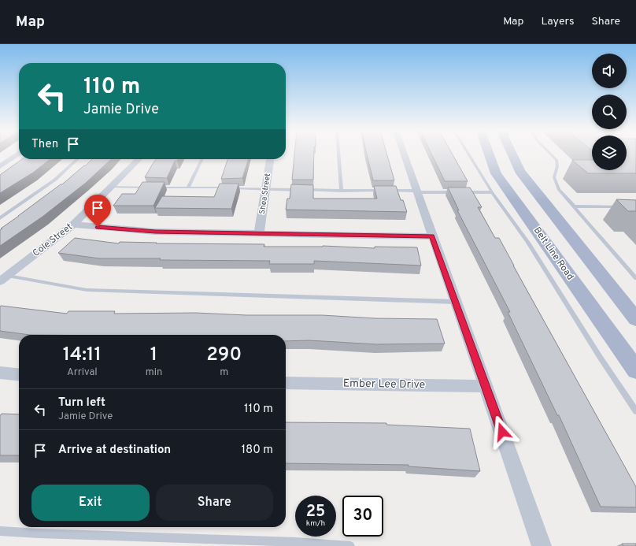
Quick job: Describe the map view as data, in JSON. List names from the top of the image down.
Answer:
{
  "streets": {
    "main road": ["Belt Line Road"],
    "street": ["Shea Street", "Cole Street", "Ember Lee Drive"]
  },
  "page": {
    "header": "Map",
    "nav": ["Map", "Layers", "Share"],
    "turn": ["110 m", "Jamie Drive"],
    "then": "Then",
    "eta": [
      "14:11",
      "Arrival",
      "1",
      "min",
      "290",
      "m"
    ],
    "list": [
      {
        "name": "Turn left",
        "note": "Jamie Drive",
        "value": "110 m"
      },
      {
        "name": "Arrive at destination",
        "value": "180 m"
      }
    ],
    "buttons": ["Exit", "Share"],
    "speed": "25 km/h",
    "limit": "30"
  }
}
